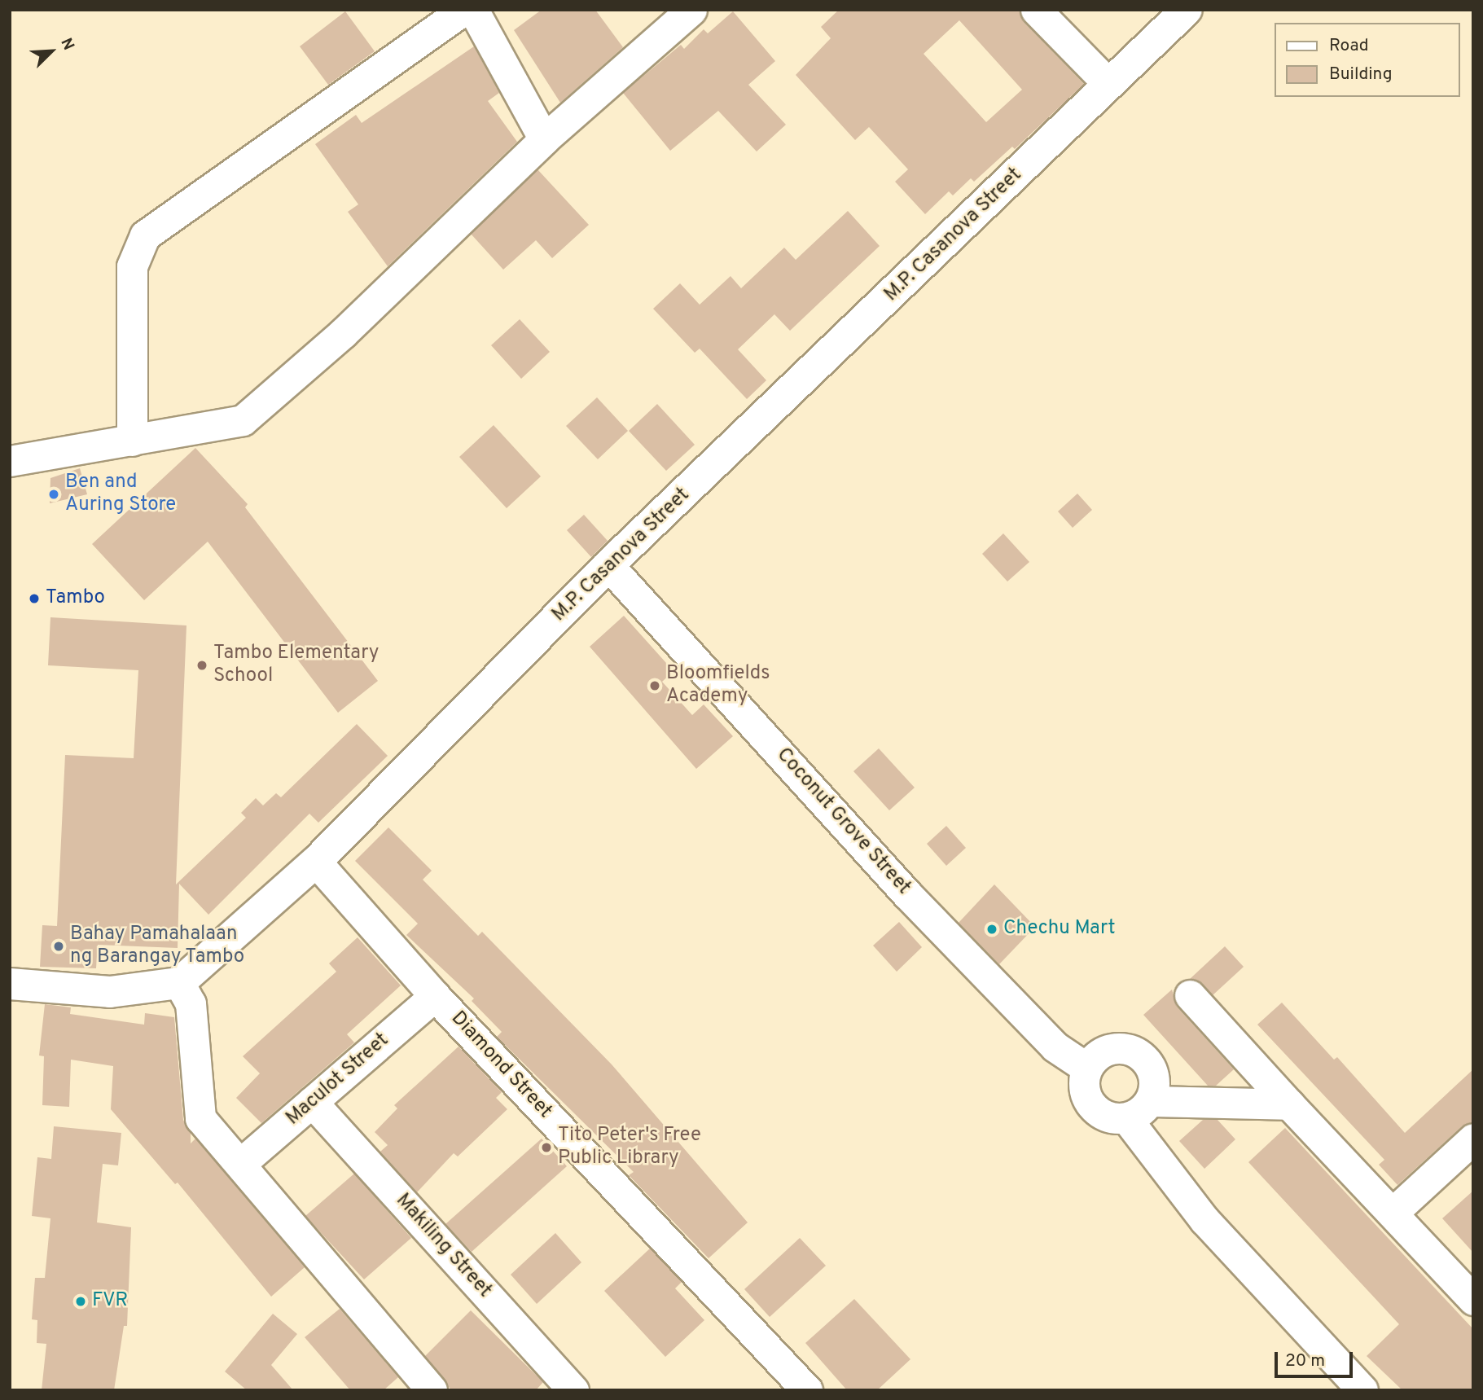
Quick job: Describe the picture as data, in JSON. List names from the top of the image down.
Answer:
{
  "streets": {
    "street": [
      "M.P. Casanova Street",
      "Coconut Grove Street",
      "Diamond Street",
      "Maculot Street",
      "Makiling Street"
    ]
  },
  "crossings": [
    ["M.P. Casanova Street", "Coconut Grove Street"],
    ["M.P. Casanova Street", "Diamond Street"],
    ["Diamond Street", "Maculot Street"],
    ["Maculot Street", "Makiling Street"]
  ],
  "places": [
    "Ben and Auring Store",
    "Tambo",
    "Tambo Elementary School",
    "Bloomfields Academy",
    "Chechu Mart",
    "Bahay Pamahalaan ng Barangay Tambo",
    "Tito Peter's Free Public Library",
    "FVR"
  ],
  "legend": ["Road", "Building"],
  "scale_bar": "20 m",
  "north": "top right"
}
